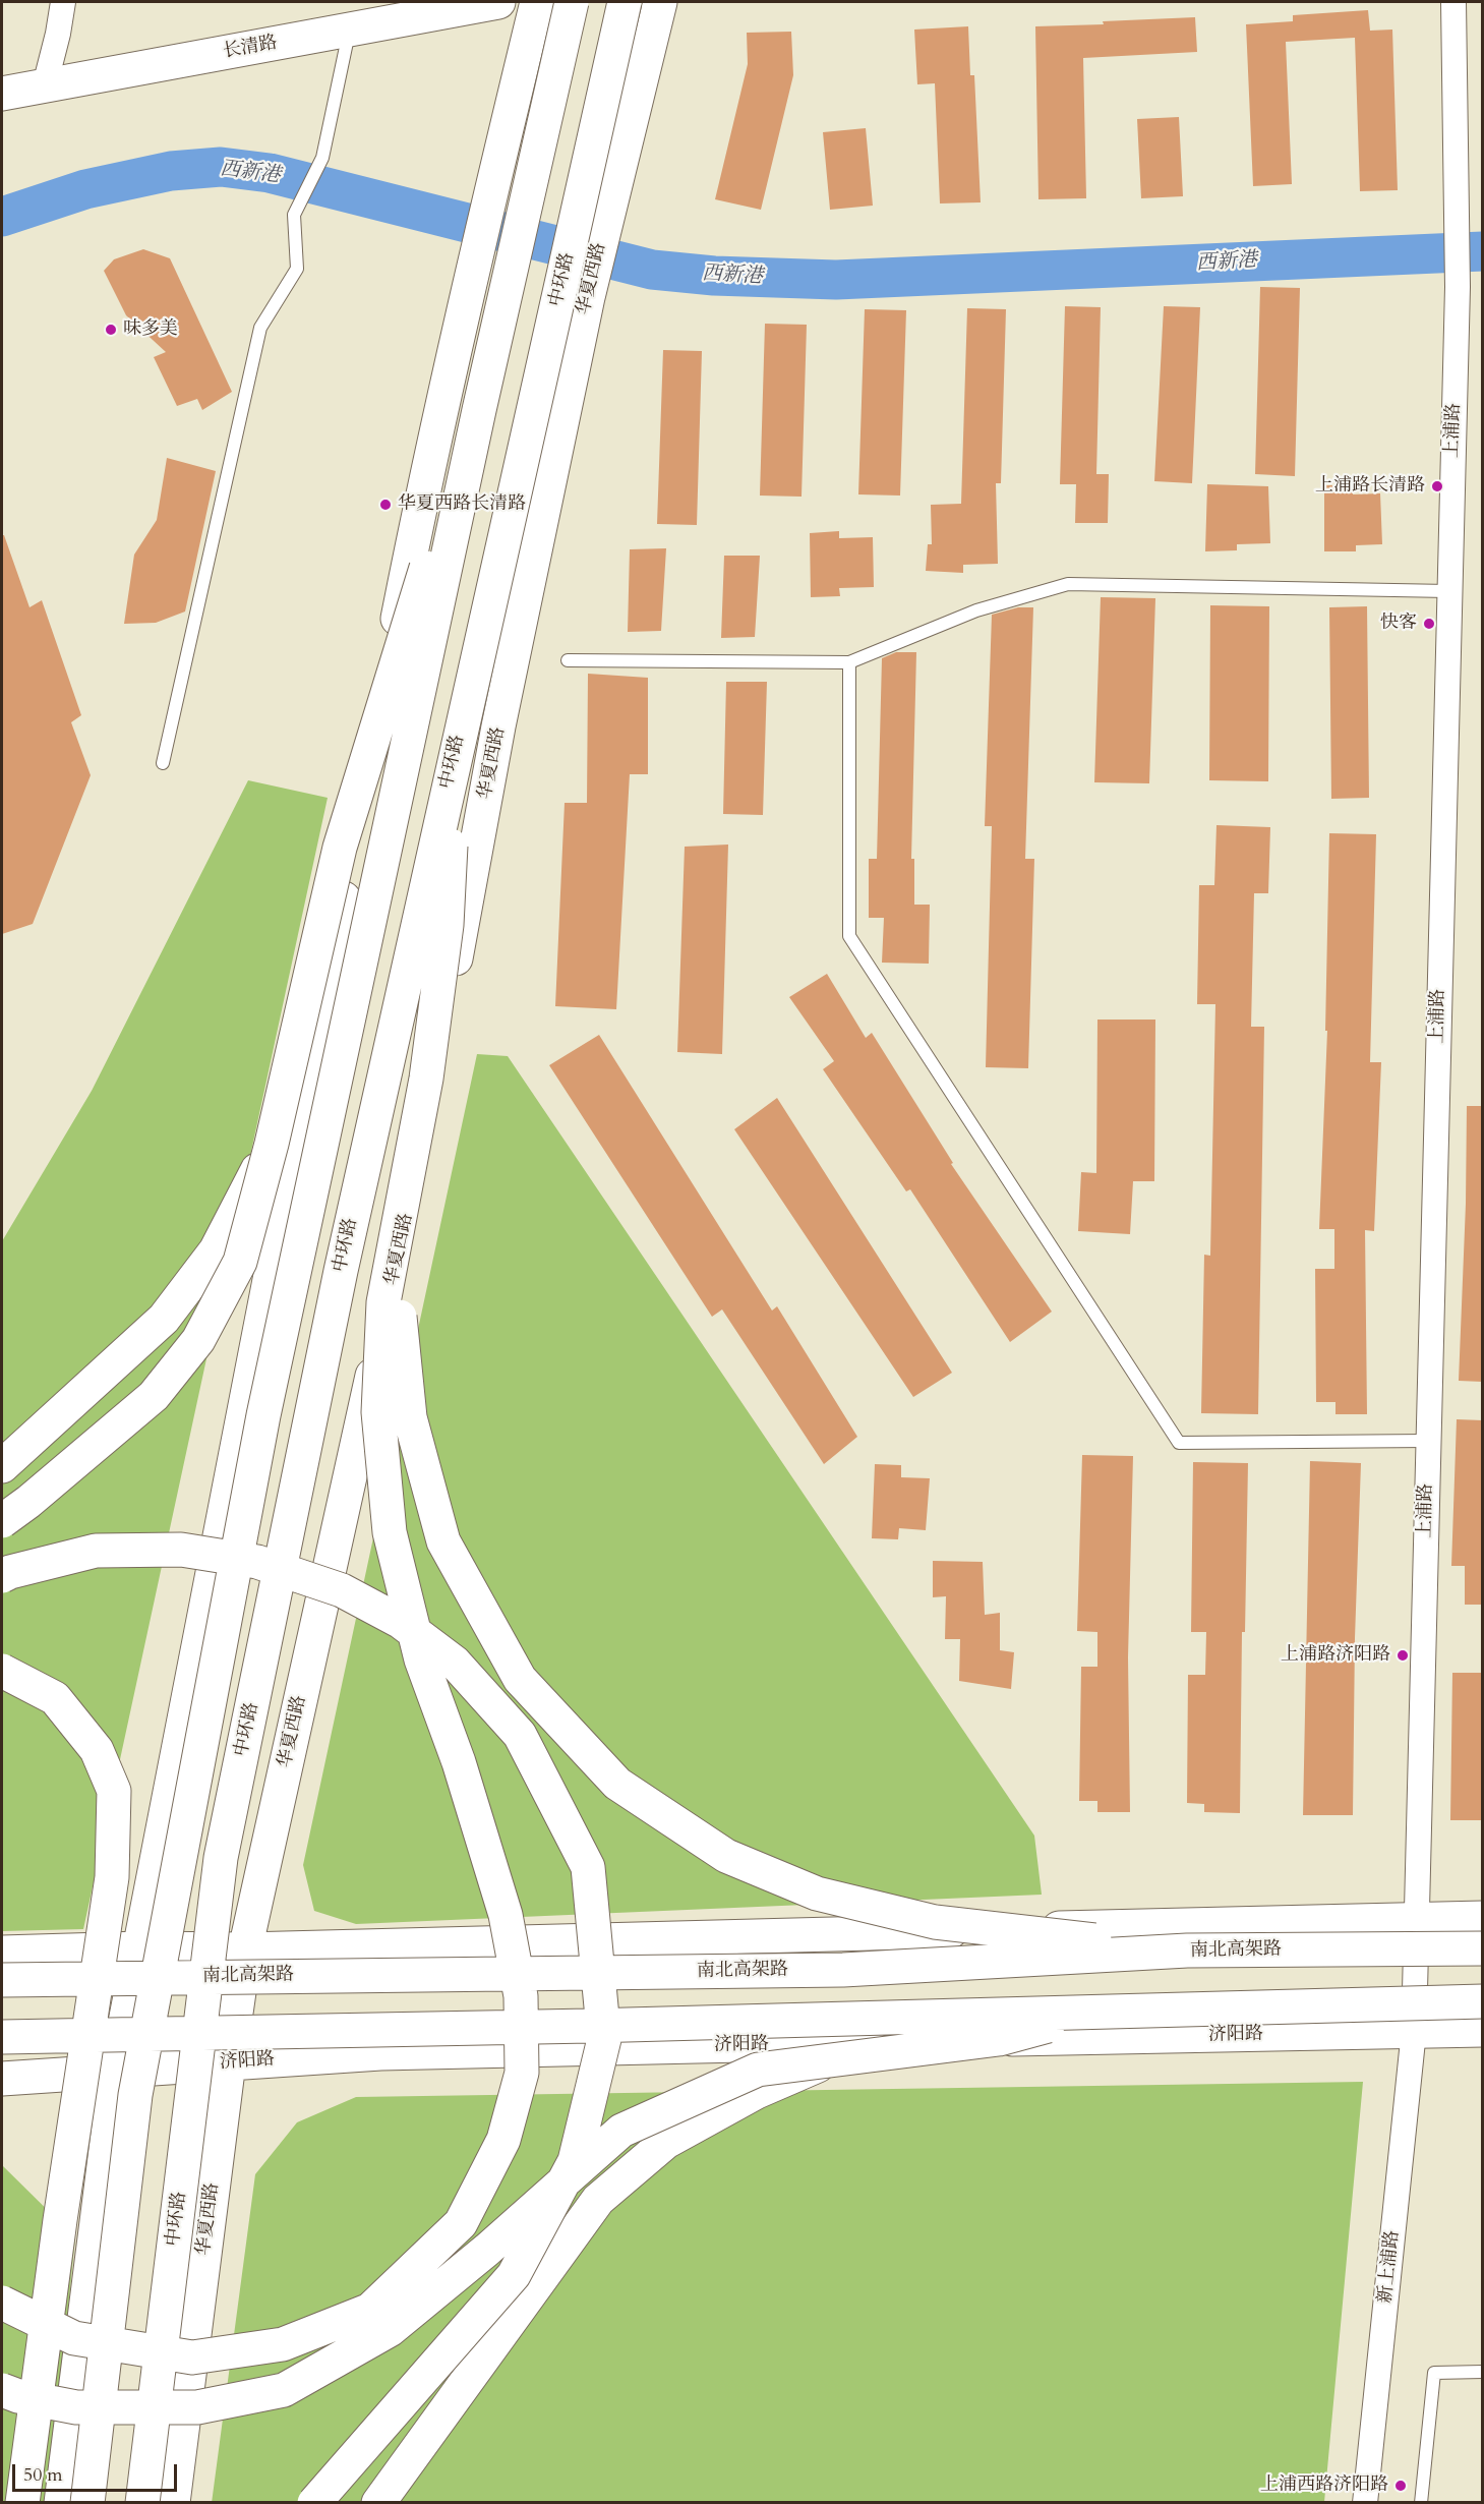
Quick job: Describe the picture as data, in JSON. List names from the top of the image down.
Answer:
{
  "streets": {
    "main road": [
      "长清路",
      "华夏西路",
      "中环路",
      "南北高架路",
      "济阳路"
    ],
    "street": ["上浦路", "新上浦路"]
  },
  "crossings": [
    ["华夏西路", "济阳路"],
    ["上浦路", "济阳路"],
    ["上浦路", "新上浦路"],
    ["济阳路", "新上浦路"]
  ],
  "water": ["西新港"],
  "places": [
    "味多美",
    "上浦路长清路",
    "华夏西路长清路",
    "快客",
    "上浦路济阳路",
    "上浦西路济阳路"
  ],
  "scale_bar": "50 m"
}
